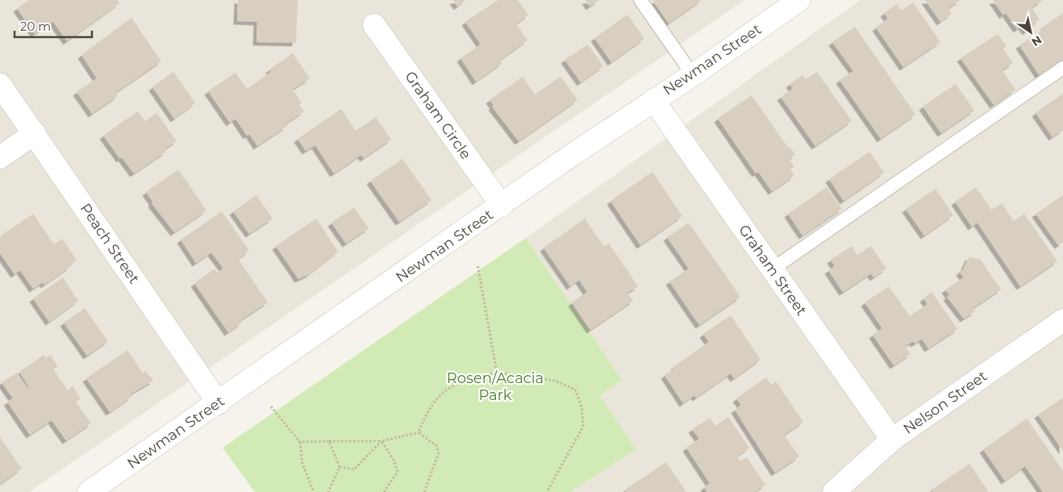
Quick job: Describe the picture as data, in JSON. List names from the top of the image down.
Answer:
{
  "streets": {
    "street": [
      "Newman Street",
      "Graham Circle",
      "Peach Street",
      "Graham Street",
      "Nelson Street"
    ]
  },
  "crossings": [
    ["Newman Street", "Graham Circle"],
    ["Newman Street", "Peach Street"],
    ["Newman Street", "Graham Street"],
    ["Graham Street", "Nelson Street"]
  ],
  "parks": ["Rosen/Acacia Park"],
  "scale_bar": "20 m",
  "north": "bottom right"
}
